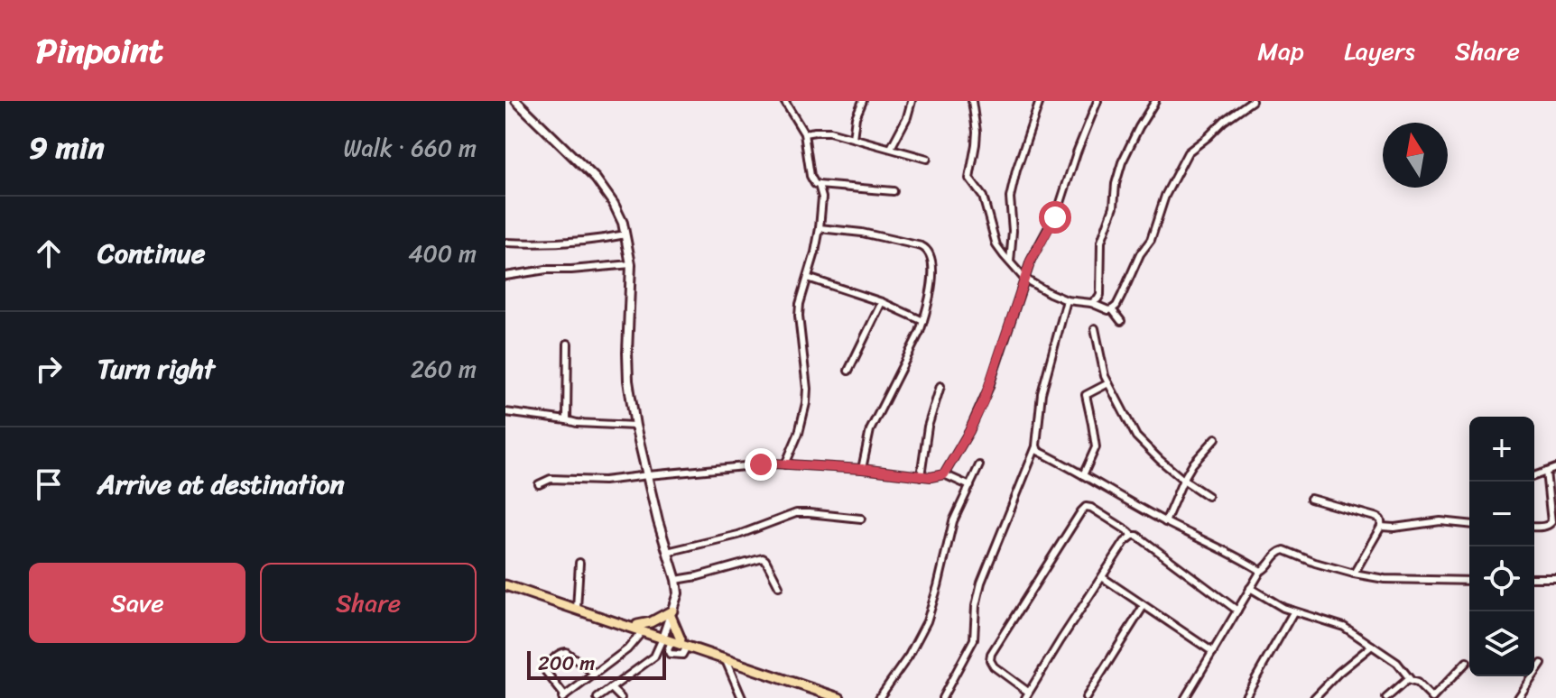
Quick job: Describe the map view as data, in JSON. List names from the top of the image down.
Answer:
{
  "scale_bar": "200 m",
  "north": "top",
  "page": {
    "header": "Pinpoint",
    "nav": ["Map", "Layers", "Share"],
    "heading": ["9 min", "Walk · 660 m"],
    "list": [
      ["Continue", "400 m"],
      ["Turn right", "260 m"],
      "Arrive at destination"
    ],
    "map_buttons": ["+", "−"],
    "buttons": ["Save", "Share"],
    "scale": "200 m"
  }
}
